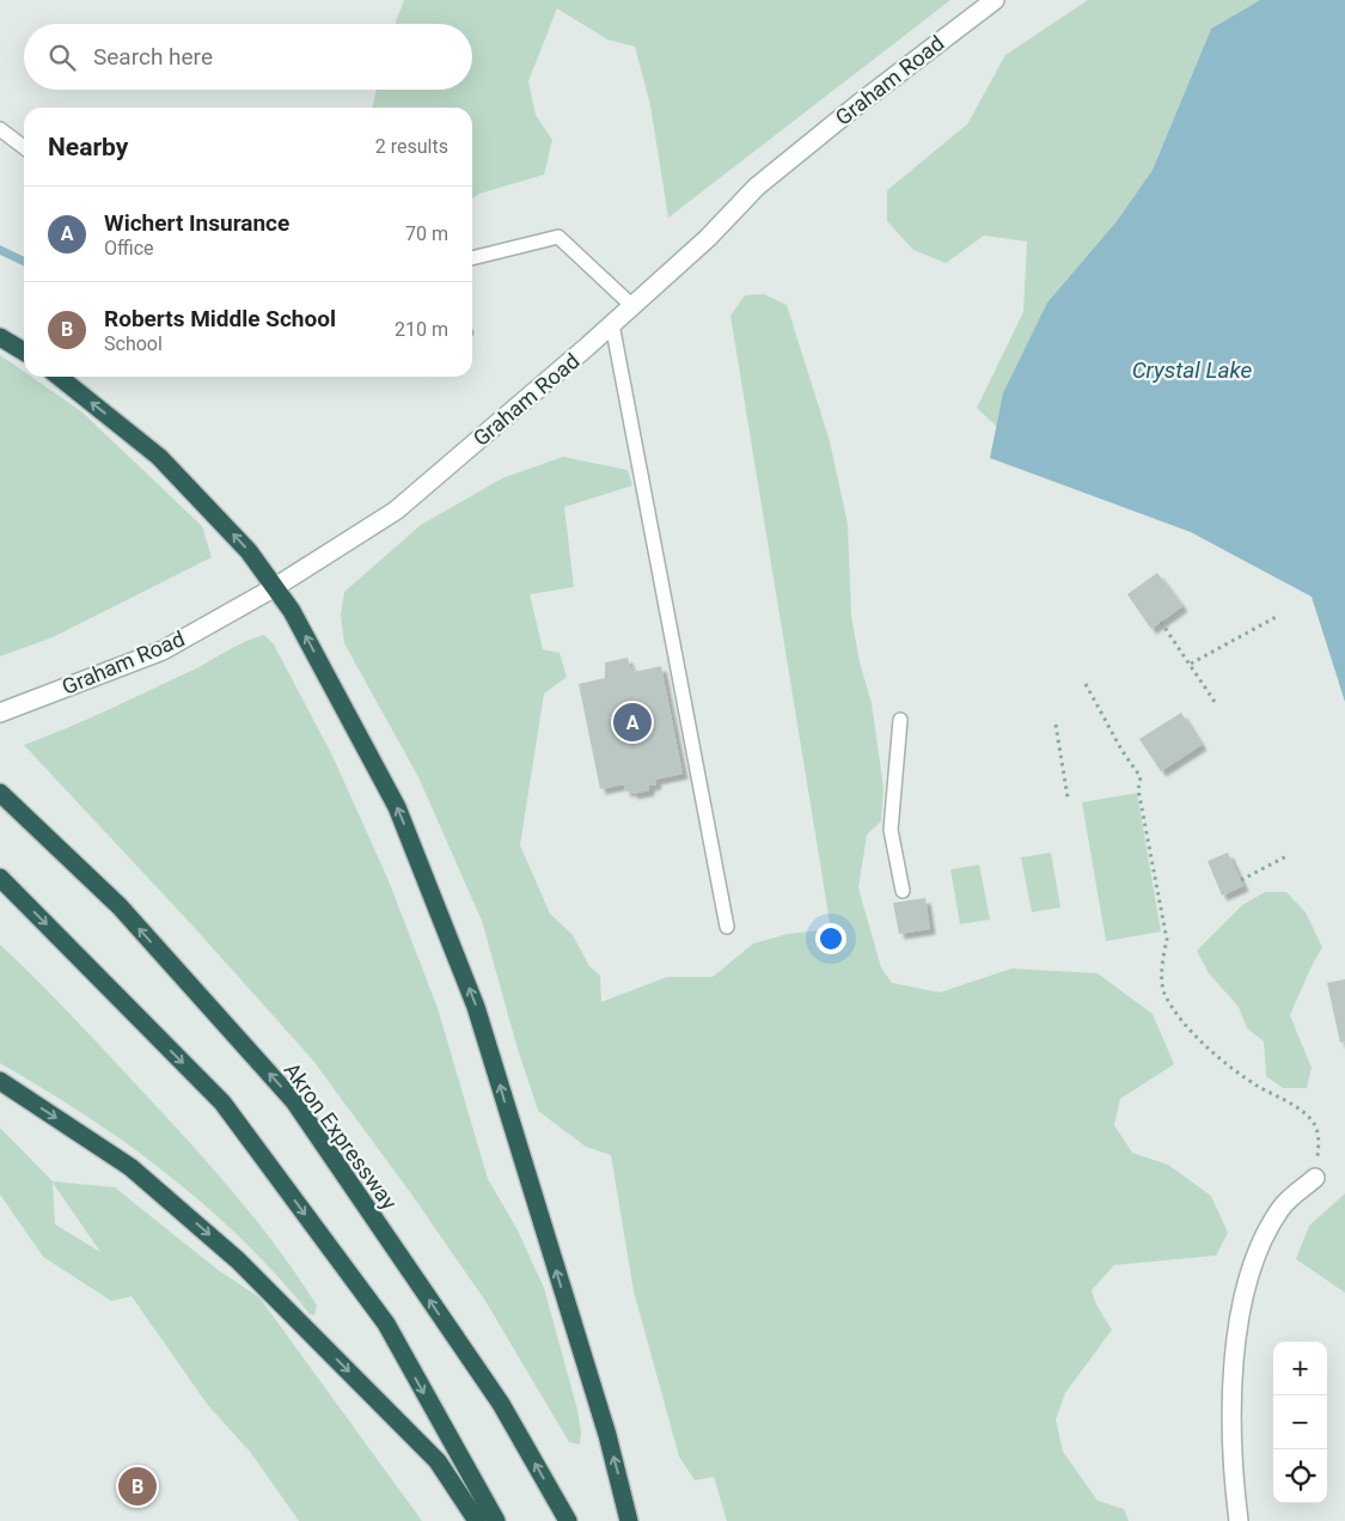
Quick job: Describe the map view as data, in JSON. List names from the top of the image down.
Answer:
{
  "streets": {
    "highway": ["Akron Expressway"],
    "main road": ["Graham Road"]
  },
  "water": ["Crystal Lake"],
  "page": {
    "search": "Search here",
    "heading": ["Nearby", "2 results"],
    "list": [
      {
        "mark": "A",
        "name": "Wichert Insurance",
        "note": "Office",
        "value": "70 m"
      },
      {
        "mark": "B",
        "name": "Roberts Middle School",
        "note": "School",
        "value": "210 m"
      }
    ],
    "pins": ["A", "B"],
    "map_buttons": ["+", "−"]
  }
}
